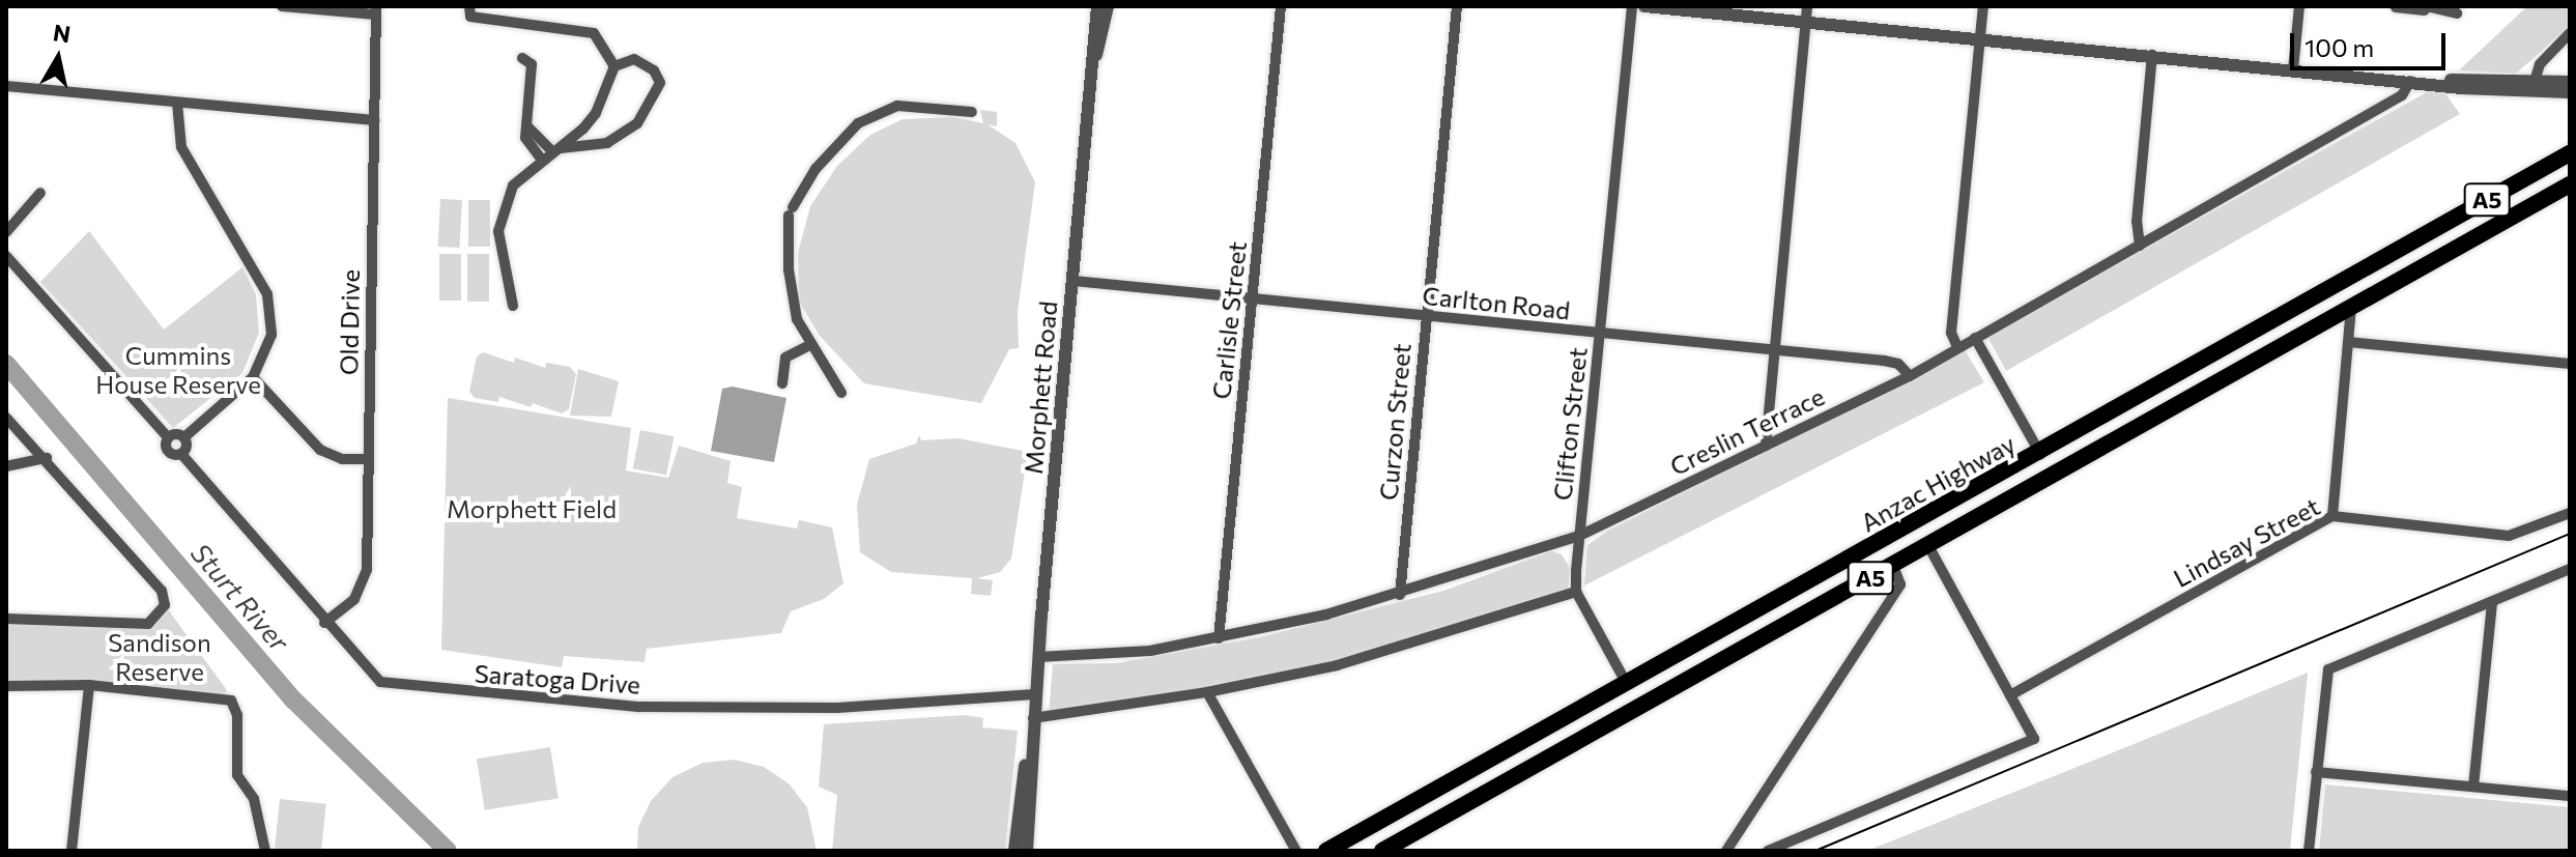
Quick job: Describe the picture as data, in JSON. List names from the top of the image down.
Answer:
{
  "streets": {
    "highway": ["A5", "Anzac Highway"],
    "street": [
      "Carlton Road",
      "Carlisle Street",
      "Old Drive",
      "Morphett Road",
      "Curzon Street",
      "Clifton Street",
      "Creslin Terrace",
      "Lindsay Street",
      "Saratoga Drive"
    ]
  },
  "crossings": [
    ["Carlton Road", "Carlisle Street"],
    ["Carlton Road", "Morphett Road"],
    ["Carlton Road", "Curzon Street"],
    ["Carlton Road", "Clifton Street"],
    ["Carlton Road", "Creslin Terrace"],
    ["Carlisle Street", "Creslin Terrace"],
    ["Old Drive", "Saratoga Drive"],
    ["Morphett Road", "Creslin Terrace"],
    ["Morphett Road", "Saratoga Drive"],
    ["Curzon Street", "Creslin Terrace"],
    ["Clifton Street", "Creslin Terrace"]
  ],
  "water": ["Sturt River"],
  "parks": ["Cummins House Reserve", "Morphett Field", "Sandison Reserve"],
  "scale_bar": "100 m",
  "north": "top"
}
